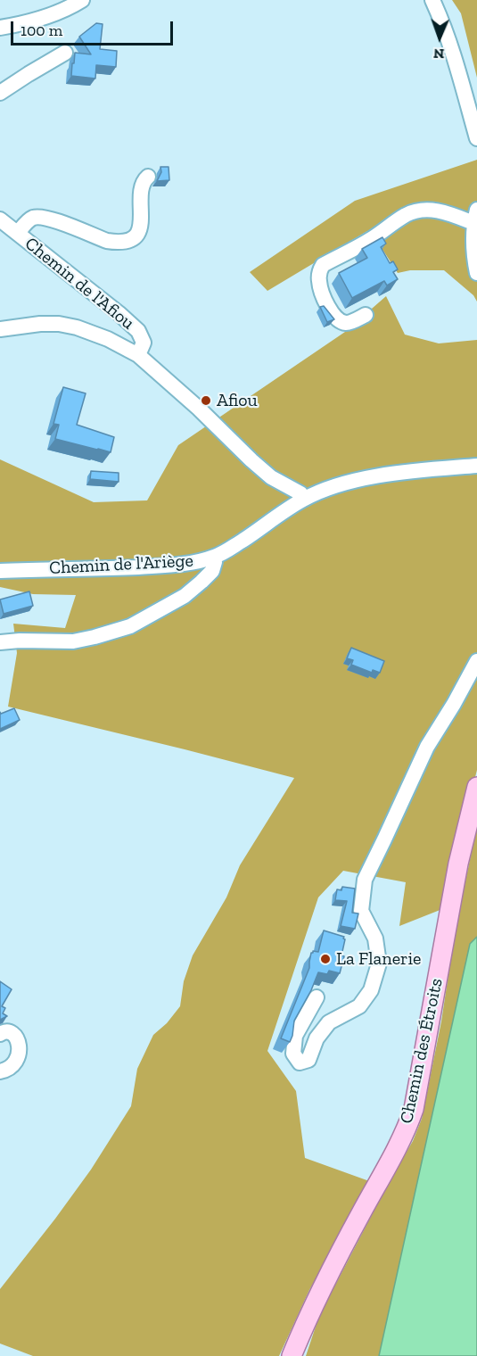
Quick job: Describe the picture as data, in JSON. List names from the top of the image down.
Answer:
{
  "streets": {
    "main road": ["Chemin des Étroits"],
    "street": ["Chemin de l'Afiou", "Chemin de l'Ariège"]
  },
  "places": ["Afiou", "La Flanerie"],
  "scale_bar": "100 m",
  "north": "bottom"
}
